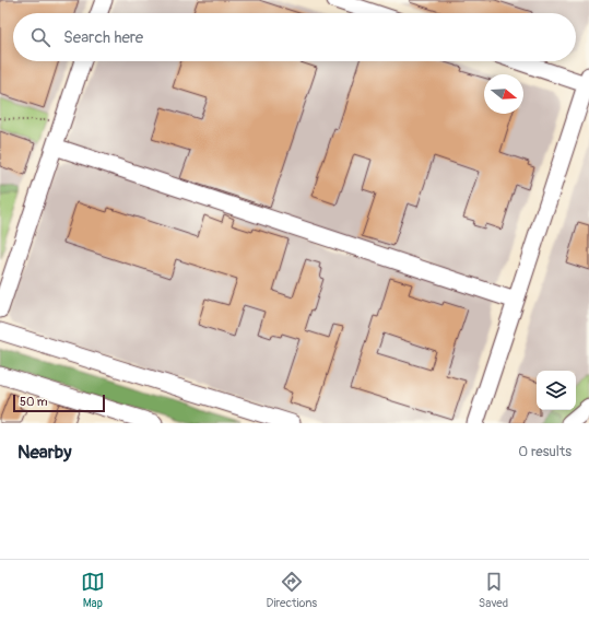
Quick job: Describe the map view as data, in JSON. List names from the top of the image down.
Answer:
{
  "scale_bar": "50 m",
  "north": "right",
  "page": {
    "search": "Search here",
    "scale": "50 m",
    "heading": ["Nearby", "0 results"],
    "nav": ["Map", "Directions", "Saved"]
  }
}
